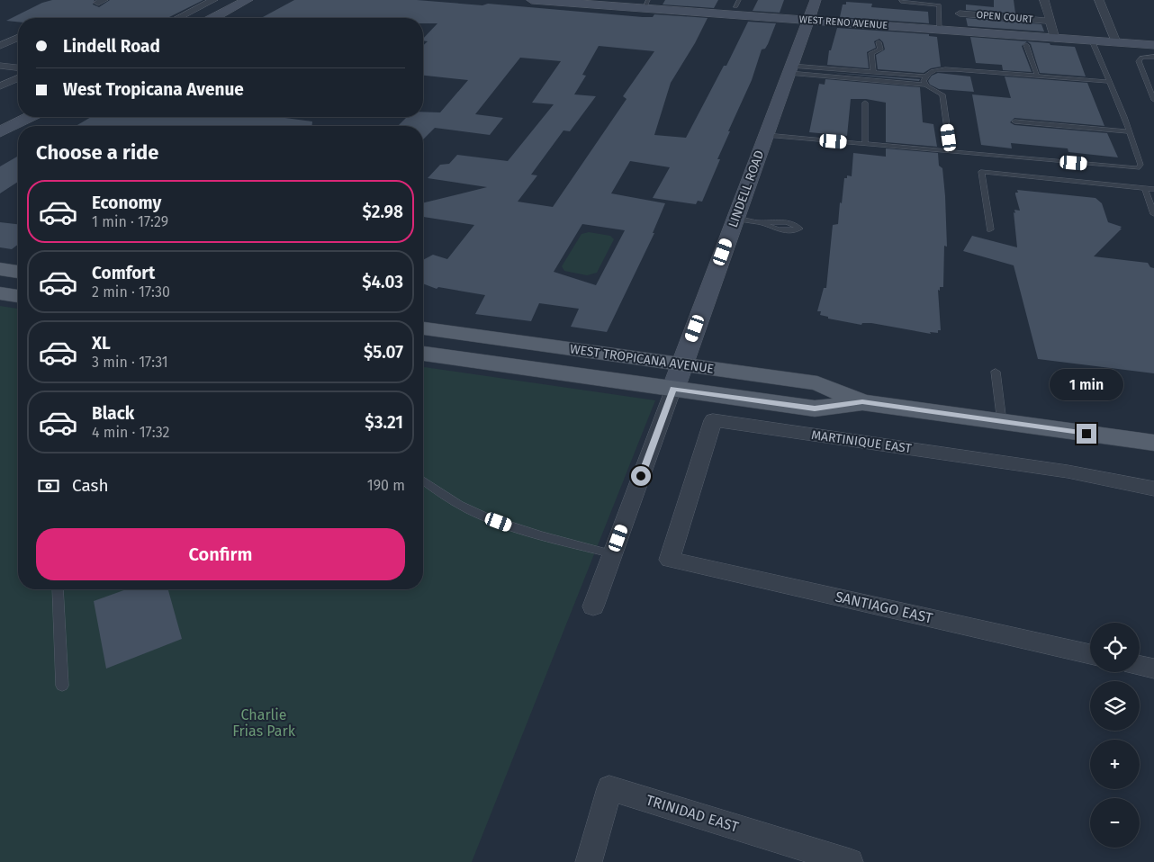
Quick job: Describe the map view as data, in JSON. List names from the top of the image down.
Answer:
{
  "streets": {
    "main road": ["WEST TROPICANA AVENUE"],
    "street": [
      "OPEN COURT",
      "WEST RENO AVENUE",
      "LINDELL ROAD",
      "MARTINIQUE EAST",
      "SANTIAGO EAST",
      "TRINIDAD EAST"
    ]
  },
  "crossings": [
    ["WEST RENO AVENUE", "LINDELL ROAD"],
    ["LINDELL ROAD", "WEST TROPICANA AVENUE"],
    ["MARTINIQUE EAST", "SANTIAGO EAST"]
  ],
  "parks": ["Charlie Frias Park"],
  "page": {
    "banner": ["Lindell Road", "West Tropicana Avenue"],
    "heading": "Choose a ride",
    "list": [
      {
        "name": "Economy",
        "note": "1 min · 17:29",
        "value": "$2.98"
      },
      {
        "name": "Comfort",
        "note": "2 min · 17:30",
        "value": "$4.03"
      },
      {
        "name": "XL",
        "note": "3 min · 17:31",
        "value": "$5.07"
      },
      {
        "name": "Black",
        "note": "4 min · 17:32",
        "value": "$3.21"
      }
    ],
    "bubble": "1 min",
    "pay": ["Cash", "190 m"],
    "buttons": "Confirm",
    "map_buttons": ["+", "−"]
  }
}
